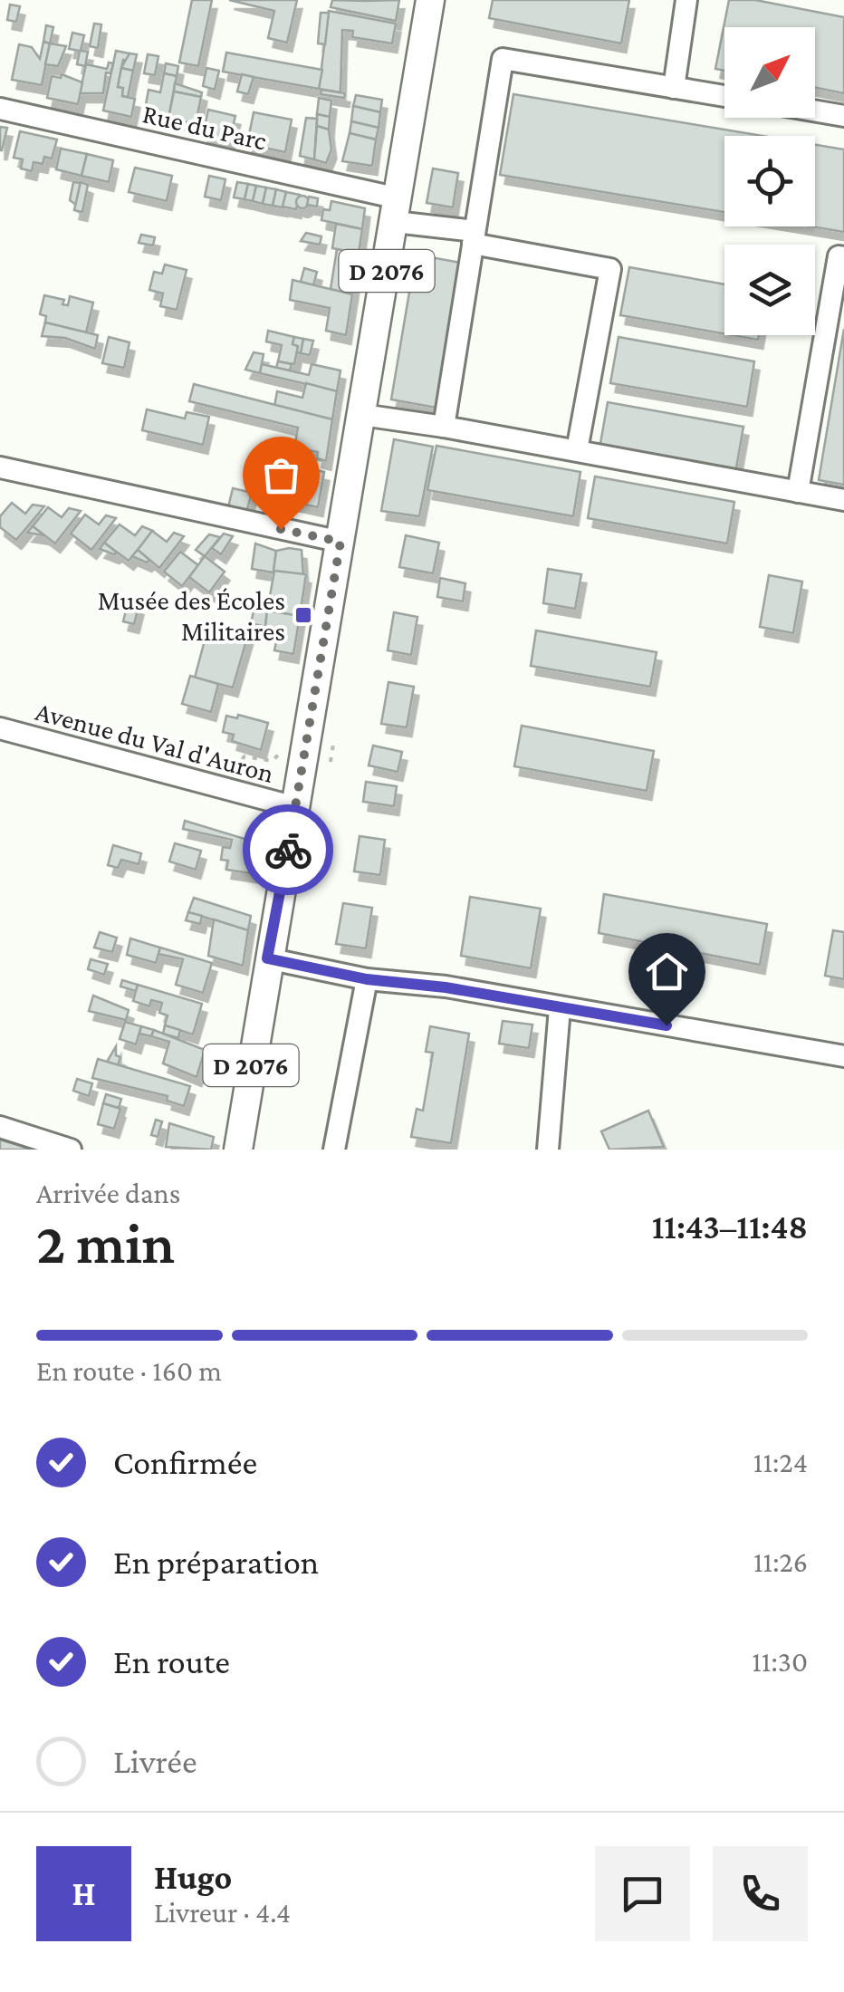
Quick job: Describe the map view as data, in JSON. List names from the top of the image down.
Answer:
{
  "streets": {
    "main road": ["D 2076"],
    "street": ["Rue du Parc", "Avenue du Val d'Auron"]
  },
  "crossings": [
    ["Rue du Parc", "D 2076"],
    ["D 2076", "Avenue du Val d'Auron"]
  ],
  "places": {
    "transit": ["Musée des Écoles Militaires"]
  },
  "north": "top right",
  "page": {
    "heading": ["2 min", "Arrivée dans", "11:43–11:48"],
    "panel": ["Hugo", "Livreur · 4.4"],
    "bar": "En route · 160 m",
    "list": [
      ["Confirmée", "11:24"],
      ["En préparation", "11:26"],
      ["En route", "11:30"],
      "Livrée"
    ],
    "round": "H"
  }
}
